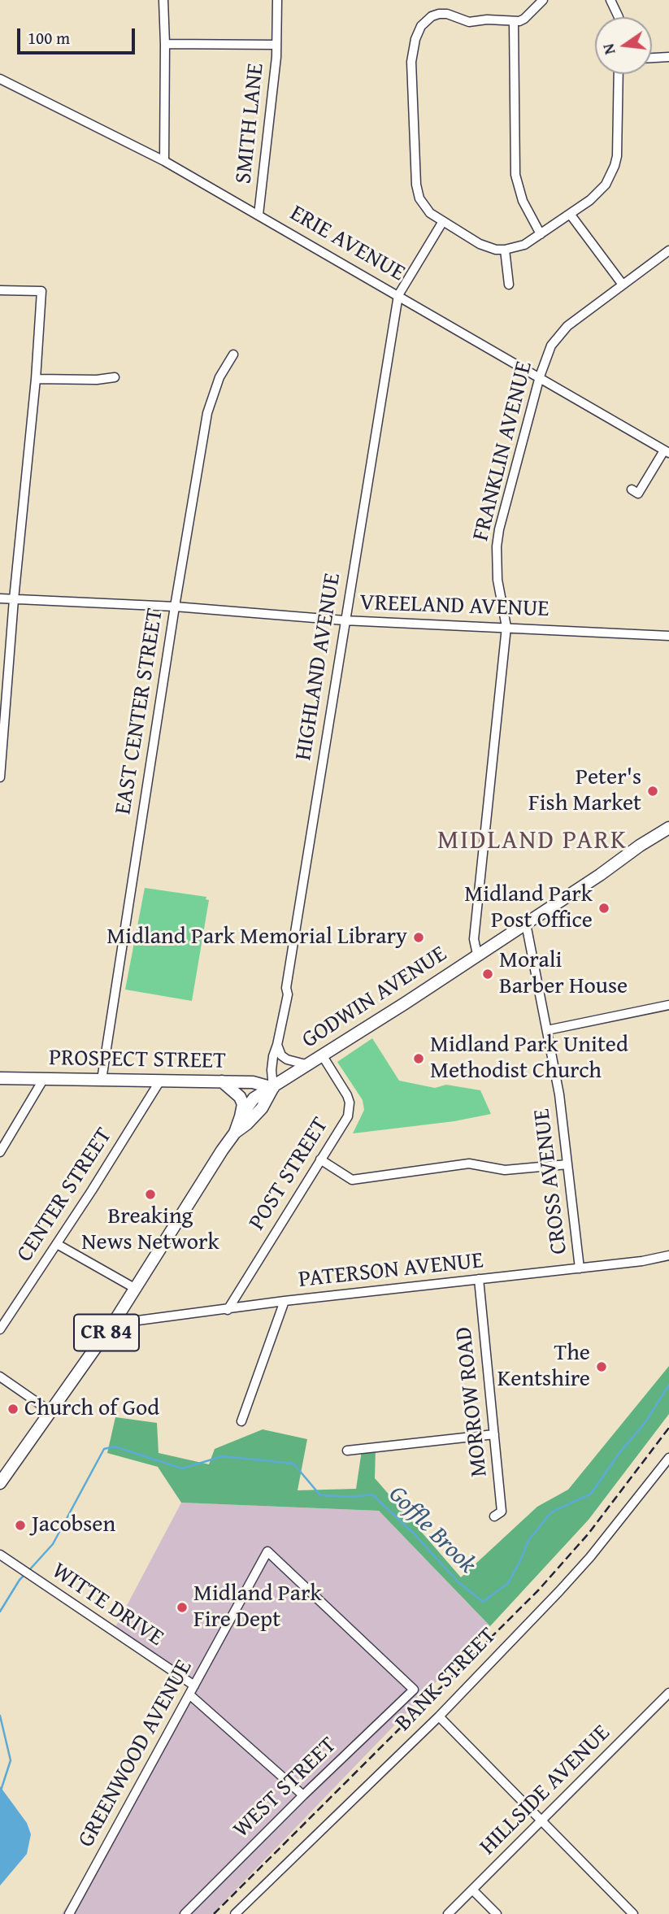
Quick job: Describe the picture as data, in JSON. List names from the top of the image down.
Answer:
{
  "streets": {
    "main road": ["GODWIN AVENUE", "PROSPECT STREET", "CR 84"],
    "street": [
      "SMITH LANE",
      "ERIE AVENUE",
      "FRANKLIN AVENUE",
      "VREELAND AVENUE",
      "HIGHLAND AVENUE",
      "EAST CENTER STREET",
      "POST STREET",
      "CROSS AVENUE",
      "CENTER STREET",
      "PATERSON AVENUE",
      "MORROW ROAD",
      "WITTE DRIVE",
      "BANK STREET",
      "GREENWOOD AVENUE",
      "WEST STREET",
      "HILLSIDE AVENUE"
    ]
  },
  "crossings": [
    ["SMITH LANE", "ERIE AVENUE"],
    ["ERIE AVENUE", "FRANKLIN AVENUE"],
    ["ERIE AVENUE", "HIGHLAND AVENUE"],
    ["FRANKLIN AVENUE", "VREELAND AVENUE"],
    ["FRANKLIN AVENUE", "GODWIN AVENUE"],
    ["VREELAND AVENUE", "HIGHLAND AVENUE"],
    ["VREELAND AVENUE", "EAST CENTER STREET"],
    ["HIGHLAND AVENUE", "GODWIN AVENUE"],
    ["HIGHLAND AVENUE", "PROSPECT STREET"],
    ["EAST CENTER STREET", "PROSPECT STREET"],
    ["GODWIN AVENUE", "PROSPECT STREET"],
    ["GODWIN AVENUE", "POST STREET"],
    ["GODWIN AVENUE", "CROSS AVENUE"],
    ["GODWIN AVENUE", "PATERSON AVENUE"],
    ["PROSPECT STREET", "CENTER STREET"],
    ["POST STREET", "PATERSON AVENUE"],
    ["CROSS AVENUE", "PATERSON AVENUE"],
    ["PATERSON AVENUE", "MORROW ROAD"],
    ["WITTE DRIVE", "GREENWOOD AVENUE"],
    ["GREENWOOD AVENUE", "WEST STREET"]
  ],
  "districts": ["MIDLAND PARK"],
  "water": ["Goffle Brook"],
  "places": [
    "Peter's Fish Market",
    "Midland Park Post Office",
    "Midland Park Memorial Library",
    "Morali Barber House",
    "Midland Park United Methodist Church",
    "Breaking News Network",
    "The Kentshire",
    "Church of God",
    "Jacobsen",
    "Midland Park Fire Dept"
  ],
  "scale_bar": "100 m",
  "north": "left"
}
